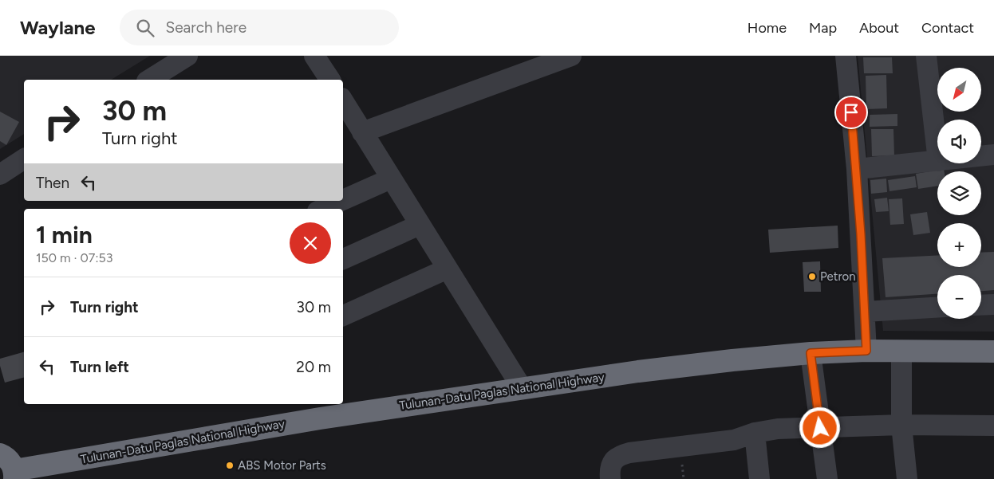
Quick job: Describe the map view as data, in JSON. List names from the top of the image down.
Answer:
{
  "streets": {
    "highway": ["Tulunan-Datu Paglas National Highway"]
  },
  "places": ["Petron", "ABS Motor Parts"],
  "north": "bottom left",
  "page": {
    "header": "Waylane",
    "search": "Search here",
    "nav": [
      "Home",
      "Map",
      "About",
      "Contact"
    ],
    "map_buttons": ["+", "−"],
    "turn": ["30 m", "Turn right"],
    "then": "Then",
    "heading": ["1 min", "150 m · 07:53"],
    "list": [
      {
        "name": "Turn right",
        "value": "30 m"
      },
      {
        "name": "Turn left",
        "value": "20 m"
      }
    ]
  }
}
